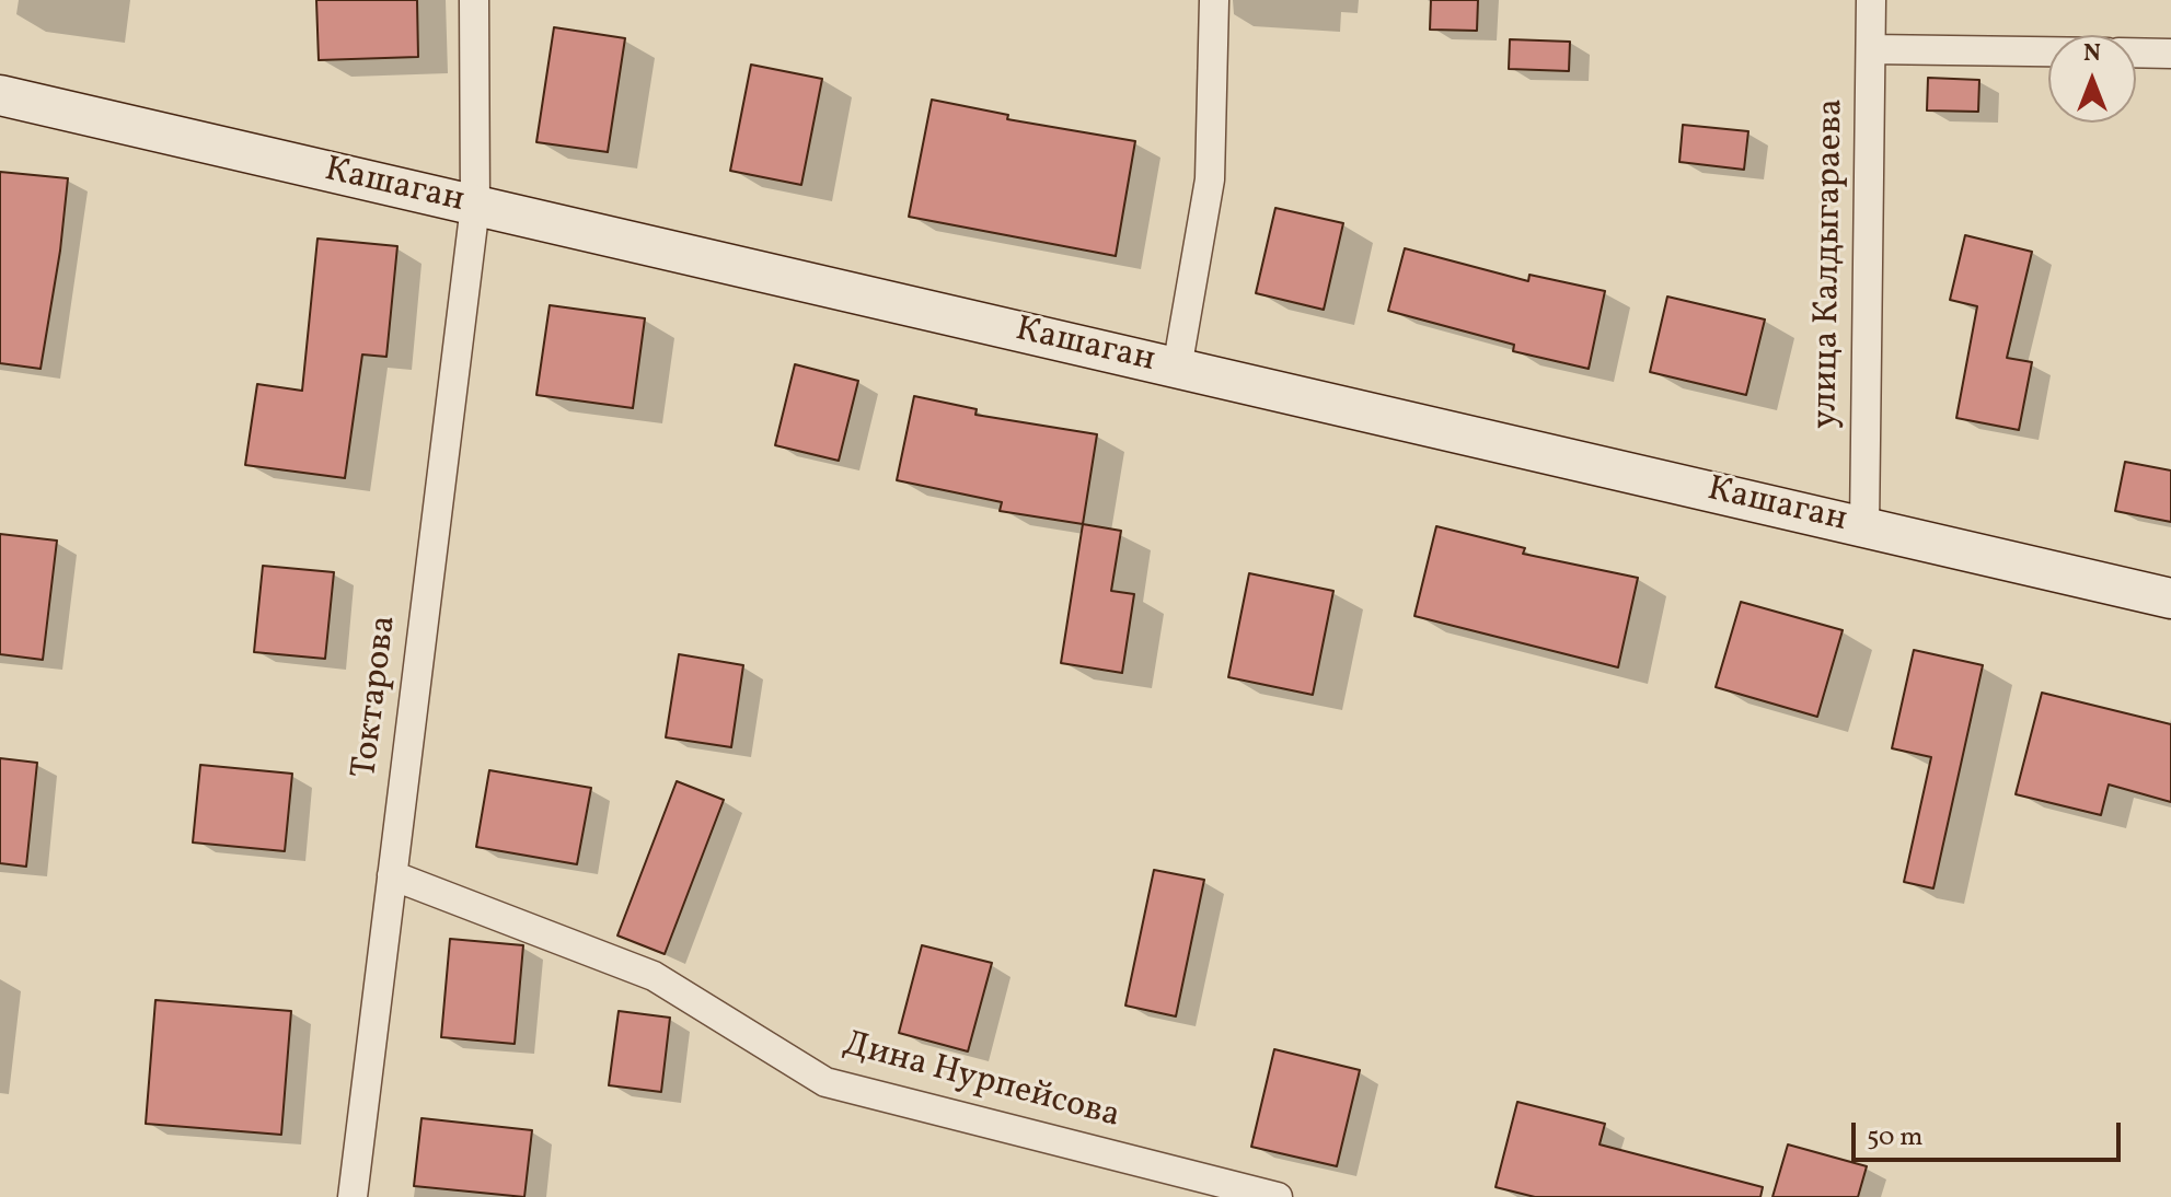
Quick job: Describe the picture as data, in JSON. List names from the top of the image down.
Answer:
{
  "streets": {
    "street": [
      "Кашаган",
      "улица Калдыгараева",
      "Токтарова",
      "Дина Нурпейсова"
    ]
  },
  "crossings": [
    ["Кашаган", "улица Калдыгараева"],
    ["Кашаган", "Токтарова"],
    ["Токтарова", "Дина Нурпейсова"]
  ],
  "scale_bar": "50 m",
  "north": "top"
}
